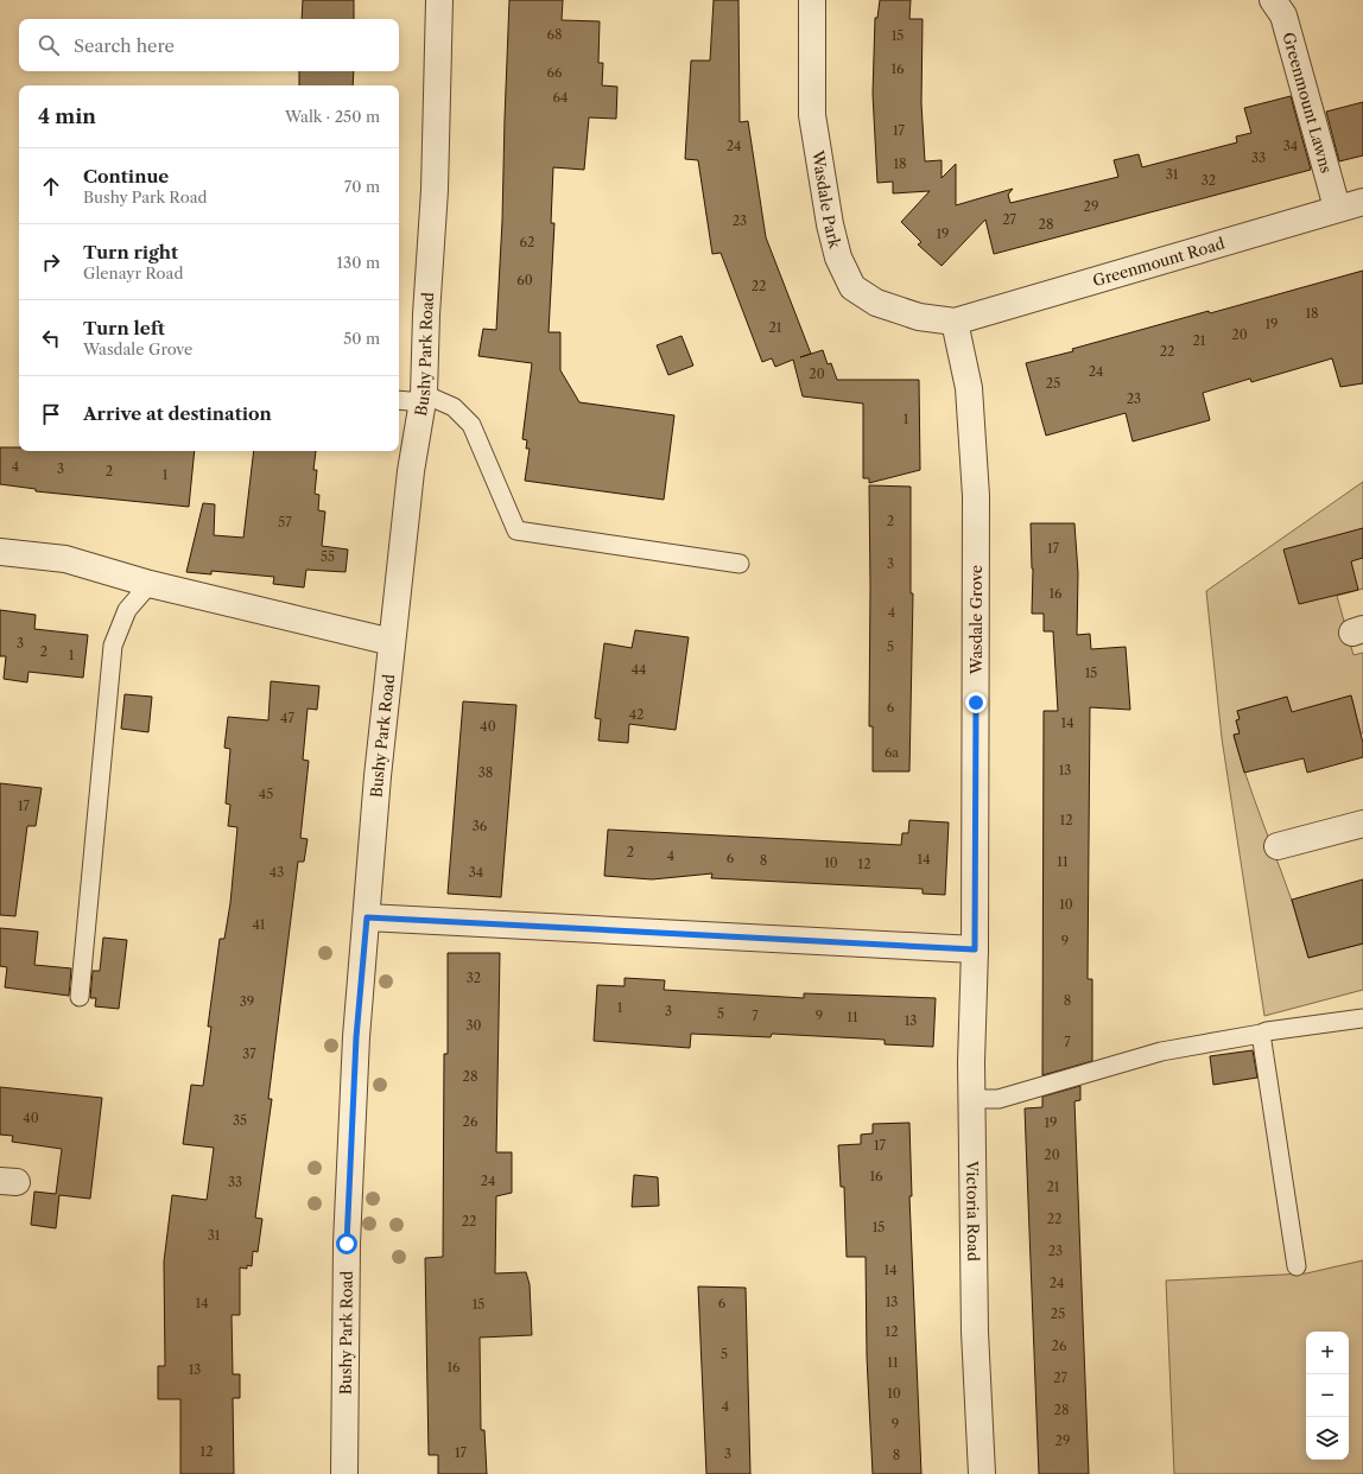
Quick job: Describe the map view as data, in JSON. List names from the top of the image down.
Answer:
{
  "streets": {
    "street": [
      "Greenmount Lawns",
      "Wasdale Park",
      "Greenmount Road",
      "Bushy Park Road",
      "Wasdale Grove",
      "Victoria Road"
    ]
  },
  "crossings": [
    ["Greenmount Lawns", "Greenmount Road"],
    ["Wasdale Park", "Greenmount Road"],
    ["Wasdale Park", "Wasdale Grove"],
    ["Greenmount Road", "Wasdale Grove"],
    ["Wasdale Grove", "Victoria Road"]
  ],
  "house_numbers": [
    "68",
    "15",
    "16",
    "66",
    "64",
    "17",
    "24",
    "34",
    "33",
    "18",
    "31",
    "32",
    "29",
    "27",
    "23",
    "28",
    "19",
    "62",
    "60",
    "22",
    "18",
    "19",
    "21",
    "20",
    "21",
    "22",
    "24",
    "20",
    "25",
    "23",
    "1",
    "4",
    "3",
    "2",
    "1",
    "2",
    "57",
    "17",
    "55",
    "3",
    "16",
    "4",
    "3",
    "5",
    "2",
    "1",
    "44",
    "15",
    "6",
    "42",
    "47",
    "14",
    "40",
    "6a",
    "13",
    "38",
    "45",
    "17",
    "12",
    "36",
    "2",
    "4",
    "6",
    "14",
    "8",
    "11",
    "10",
    "12",
    "43",
    "34",
    "10",
    "41",
    "9",
    "32",
    "8",
    "39",
    "1",
    "3",
    "5",
    "7",
    "9",
    "11",
    "13",
    "30",
    "7",
    "37",
    "28",
    "40",
    "35",
    "26",
    "19",
    "17",
    "20",
    "16",
    "24",
    "33",
    "21",
    "22",
    "22",
    "15",
    "31",
    "23",
    "14",
    "24",
    "13",
    "14",
    "6",
    "15",
    "25",
    "12",
    "26",
    "5",
    "11",
    "16",
    "13",
    "27",
    "10",
    "4",
    "28",
    "9",
    "29",
    "12",
    "17",
    "3",
    "8"
  ],
  "page": {
    "search": "Search here",
    "heading": ["4 min", "Walk · 250 m"],
    "list": [
      ["Continue", "Bushy Park Road", "70 m"],
      ["Turn right", "Glenayr Road", "130 m"],
      ["Turn left", "Wasdale Grove", "50 m"],
      "Arrive at destination"
    ],
    "map_buttons": ["+", "−"]
  }
}
